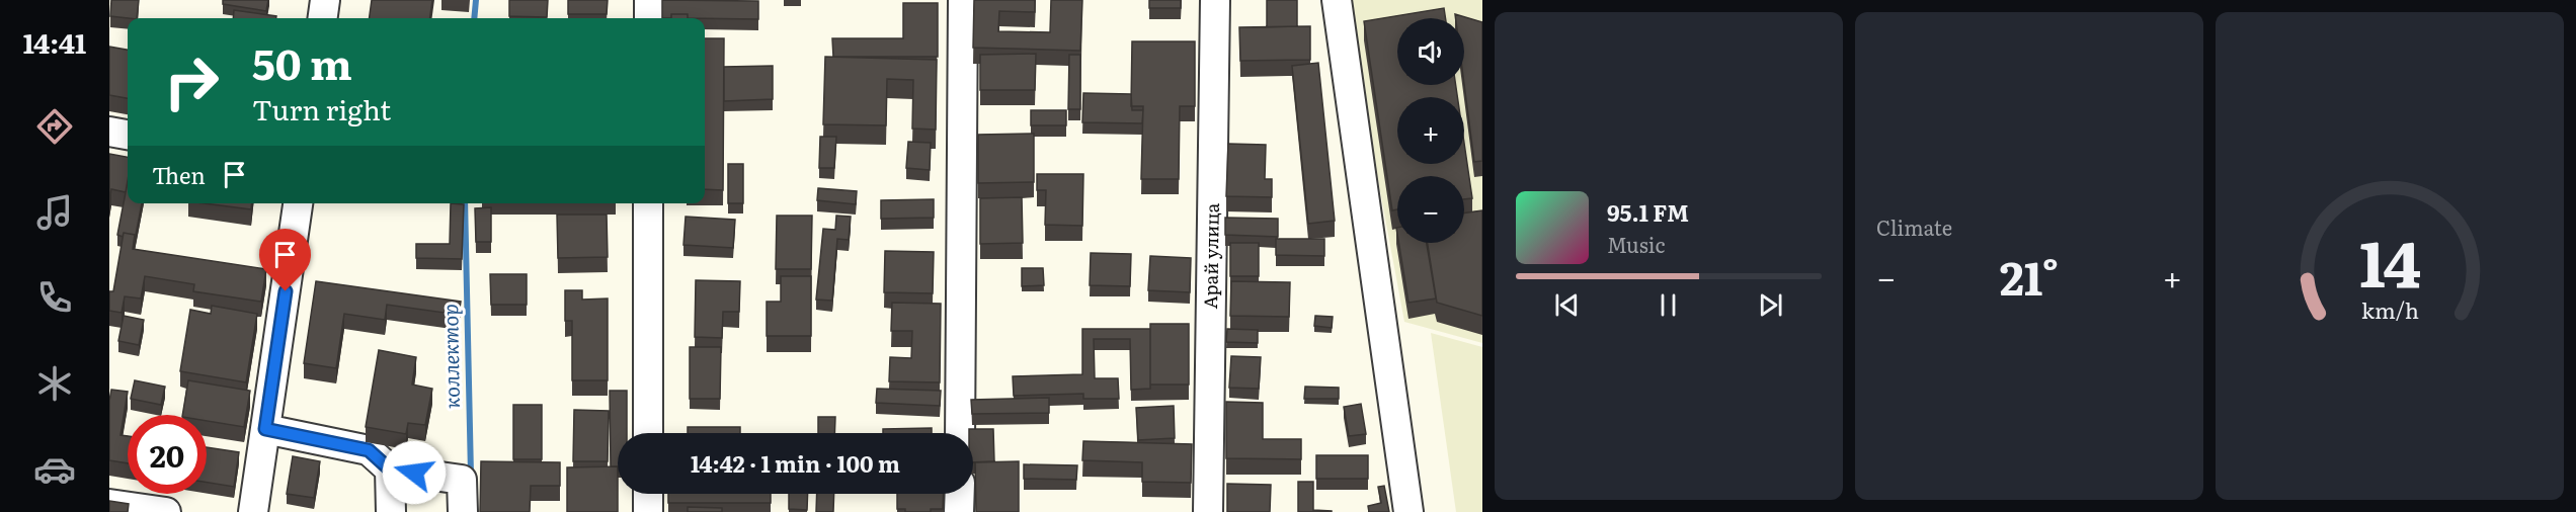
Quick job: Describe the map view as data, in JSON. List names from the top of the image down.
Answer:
{
  "streets": {
    "street": ["Арай улица"]
  },
  "water": ["коллектор"],
  "page": {
    "tabs": "14:41",
    "tile": "Climate",
    "map_buttons": ["+", "−"],
    "turn": ["50 m", "Turn right"],
    "then": "Then",
    "song": ["95.1 FM", "Music"],
    "heat": ["−", "21°", "+"],
    "limit": "20",
    "trip": "14:42 · 1 min · 100 m",
    "gauge": ["14", "km/h"]
  }
}
